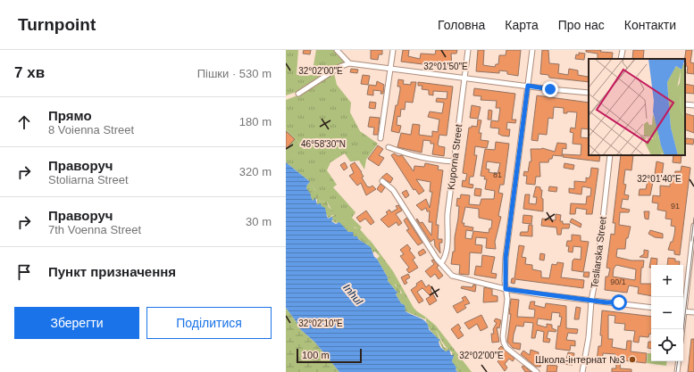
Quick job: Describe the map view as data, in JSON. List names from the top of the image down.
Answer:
{
  "streets": {
    "street": ["Kuporna Street", "Tesliarska Street"]
  },
  "water": ["Inhul"],
  "places": ["Школа-інтернат №3"],
  "house_numbers": ["81", "91", "90/1"],
  "scale_bar": "100 m",
  "page": {
    "header": "Turnpoint",
    "nav": [
      "Головна",
      "Карта",
      "Про нас",
      "Контакти"
    ],
    "heading": ["7 хв", "Пішки · 530 m"],
    "list": [
      ["Прямо", "8 Voienna Street", "180 m"],
      ["Праворуч", "Stoliarna Street", "320 m"],
      ["Праворуч", "7th Voenna Street", "30 m"],
      "Пункт призначення"
    ],
    "map_buttons": ["+", "−"],
    "buttons": ["Зберегти", "Поділитися"],
    "scale": "100 m"
  },
  "coordinates": [
    "32°01'50\"E",
    "32°02'00\"E",
    "46°58'30\"N",
    "32°01'40\"E",
    "32°02'10\"E"
  ]
}
